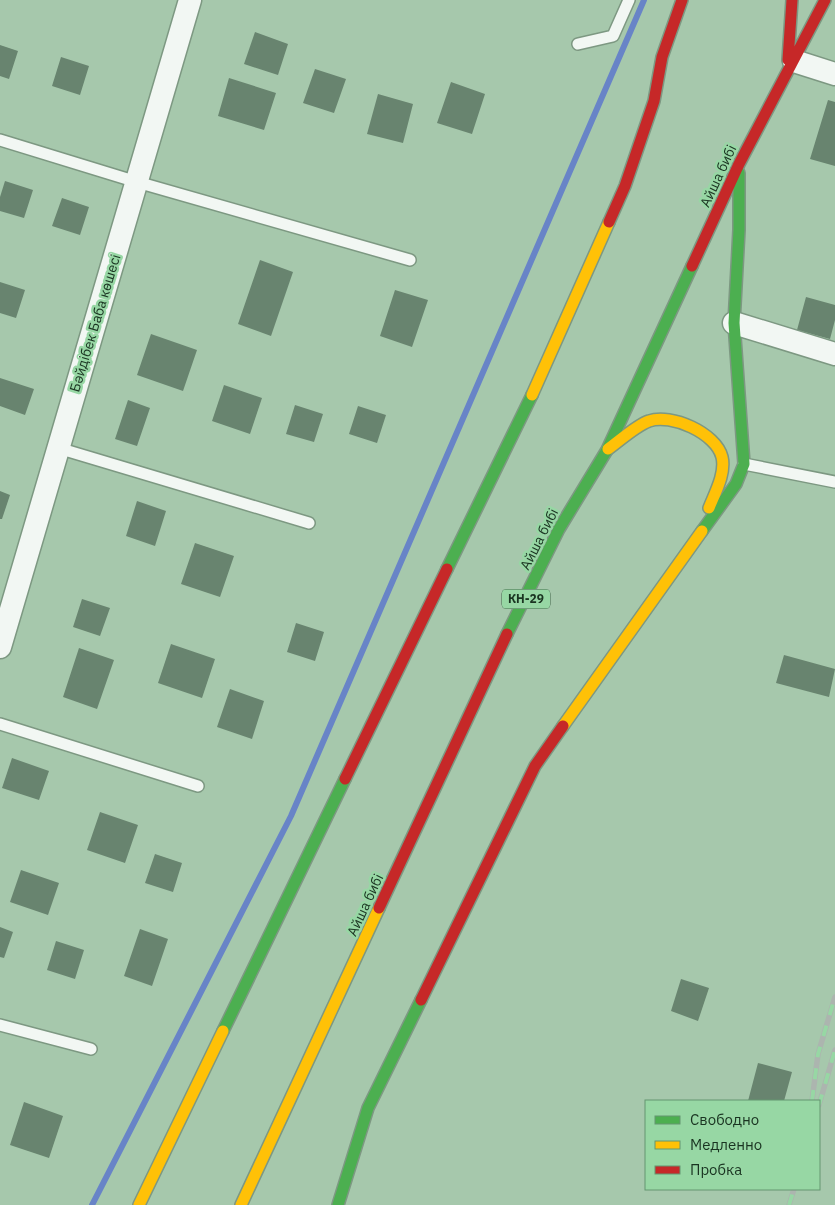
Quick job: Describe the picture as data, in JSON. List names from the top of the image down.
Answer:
{
  "streets": {
    "main road": ["Айша бибі", "КН-29"],
    "street": ["Бәйдібек Баба көшесі"]
  },
  "legend": ["Свободно", "Медленно", "Пробка"]
}
